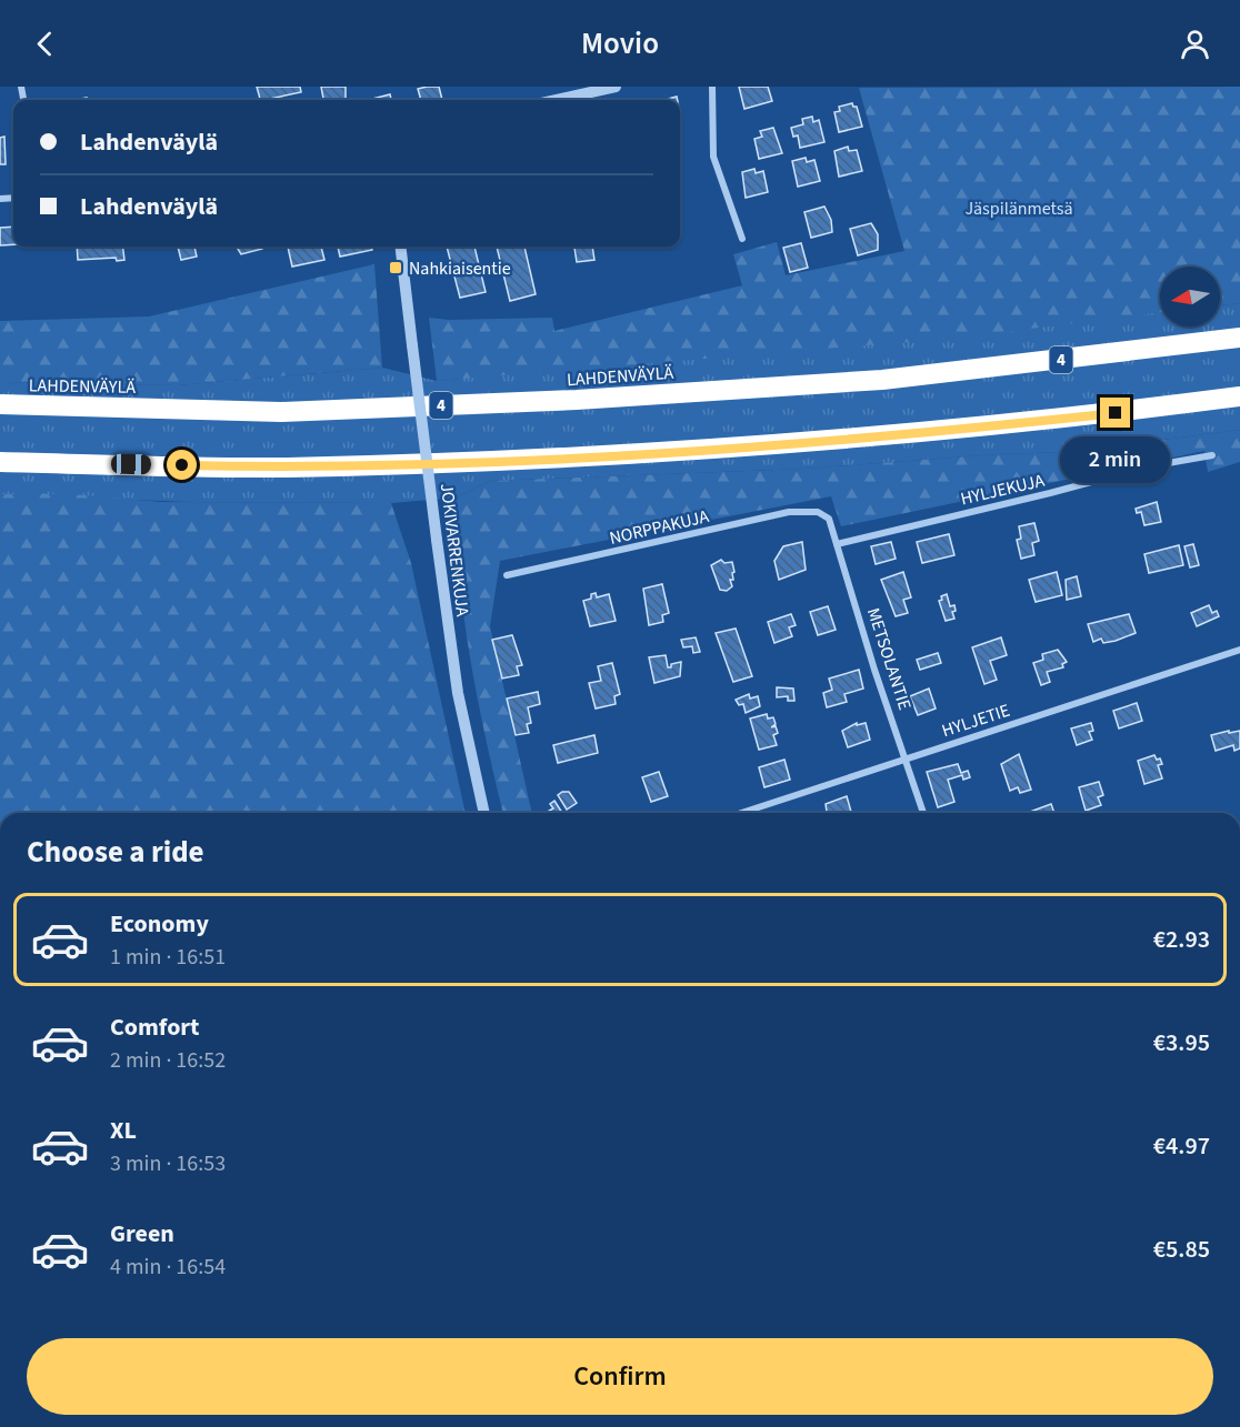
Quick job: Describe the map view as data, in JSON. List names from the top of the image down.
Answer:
{
  "streets": {
    "highway": ["4", "LAHDENVÄYLÄ"],
    "street": [
      "HYLJEKUJA",
      "NORPPAKUJA",
      "JOKIVARRENKUJA",
      "METSOLANTIE",
      "HYLJETIE"
    ]
  },
  "crossings": [
    ["HYLJEKUJA", "METSOLANTIE"],
    ["NORPPAKUJA", "METSOLANTIE"],
    ["METSOLANTIE", "HYLJETIE"]
  ],
  "parks": ["Jäspilänmetsä"],
  "places": {
    "transit": ["Nahkiaisentie"]
  },
  "north": "left",
  "page": {
    "header": "Movio",
    "banner": ["Lahdenväylä", "Lahdenväylä"],
    "bubble": "2 min",
    "heading": "Choose a ride",
    "list": [
      {
        "name": "Economy",
        "note": "1 min · 16:51",
        "value": "€2.93"
      },
      {
        "name": "Comfort",
        "note": "2 min · 16:52",
        "value": "€3.95"
      },
      {
        "name": "XL",
        "note": "3 min · 16:53",
        "value": "€4.97"
      },
      {
        "name": "Green",
        "note": "4 min · 16:54",
        "value": "€5.85"
      }
    ],
    "buttons": "Confirm"
  }
}
